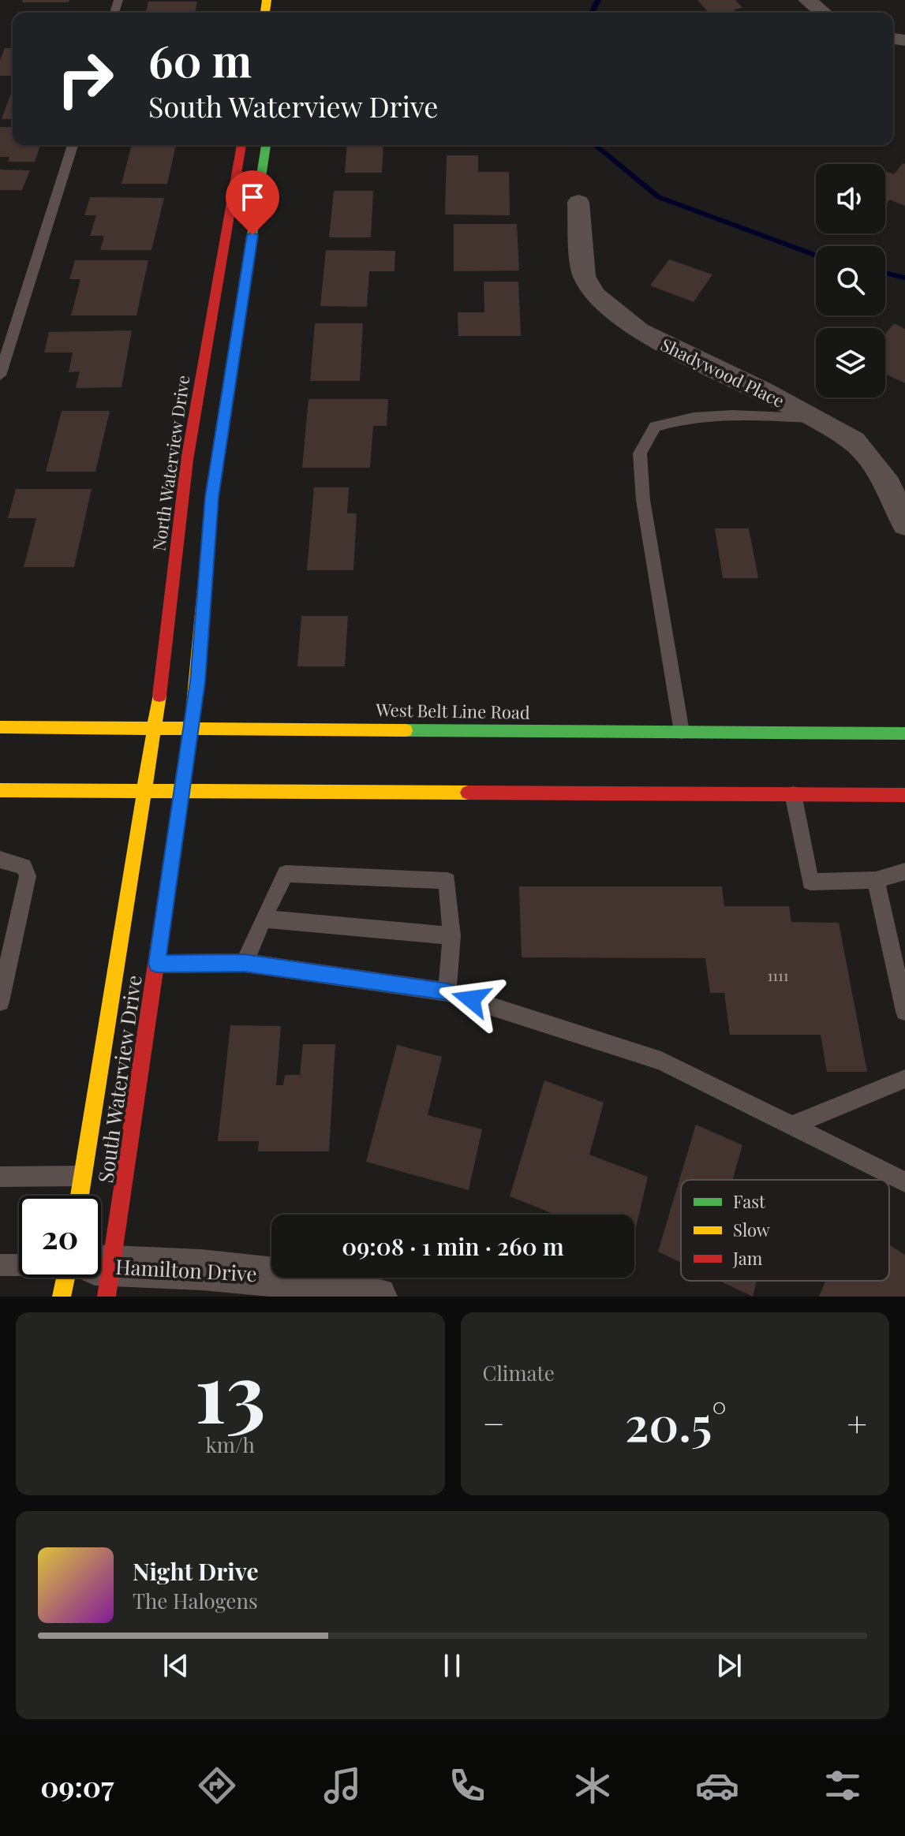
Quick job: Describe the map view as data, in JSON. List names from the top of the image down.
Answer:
{
  "streets": {
    "street": [
      "Shadywood Place",
      "North Waterview Drive",
      "West Belt Line Road",
      "South Waterview Drive",
      "Hamilton Drive"
    ]
  },
  "crossings": [
    ["North Waterview Drive", "West Belt Line Road"],
    ["North Waterview Drive", "South Waterview Drive"],
    ["South Waterview Drive", "Hamilton Drive"]
  ],
  "house_numbers": ["1111"],
  "legend": ["Fast", "Slow", "Jam"],
  "page": {
    "turn": ["60 m", "South Waterview Drive"],
    "limit": "20",
    "trip": "09:08 · 1 min · 260 m",
    "tile": [
      ["13", "km/h"],
      "Climate"
    ],
    "heat": ["−", "20.5°", "+"],
    "song": ["Night Drive", "The Halogens"],
    "tabs": "09:07"
  }
}
